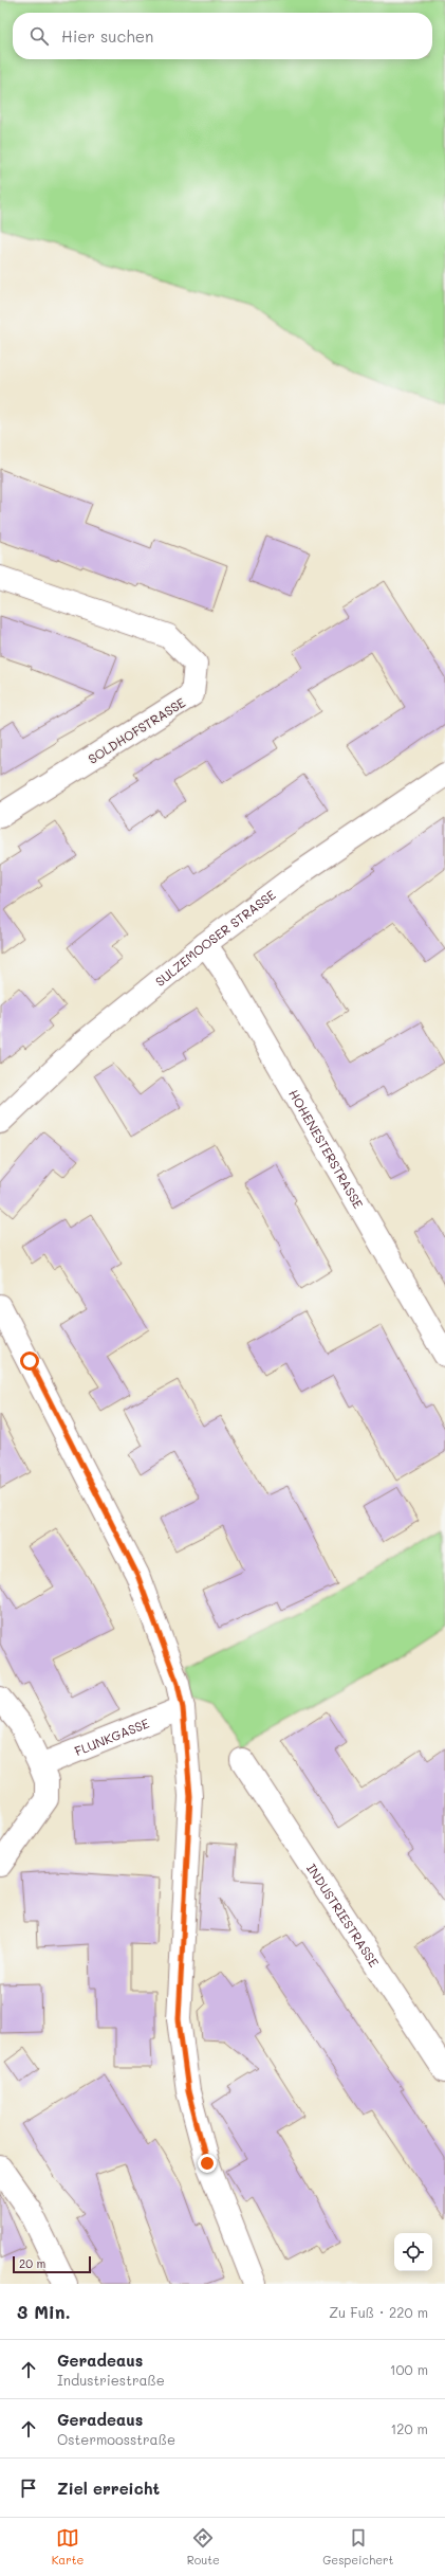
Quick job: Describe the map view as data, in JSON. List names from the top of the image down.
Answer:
{
  "streets": {
    "street": [
      "SOLDHOFSTRASSE",
      "SULZEMOOSER STRASSE",
      "HOHENESTERSTRASSE",
      "FLUNKGASSE",
      "INDUSTRIESTRASSE"
    ]
  },
  "crossings": [
    ["SULZEMOOSER STRASSE", "HOHENESTERSTRASSE"]
  ],
  "scale_bar": "20 m",
  "page": {
    "search": "Hier suchen",
    "scale": "20 m",
    "heading": ["3 Min.", "Zu Fuß · 220 m"],
    "list": [
      ["Geradeaus", "Industriestraße", "100 m"],
      ["Geradeaus", "Ostermoosstraße", "120 m"],
      "Ziel erreicht"
    ],
    "nav": ["Karte", "Route", "Gespeichert"]
  }
}
